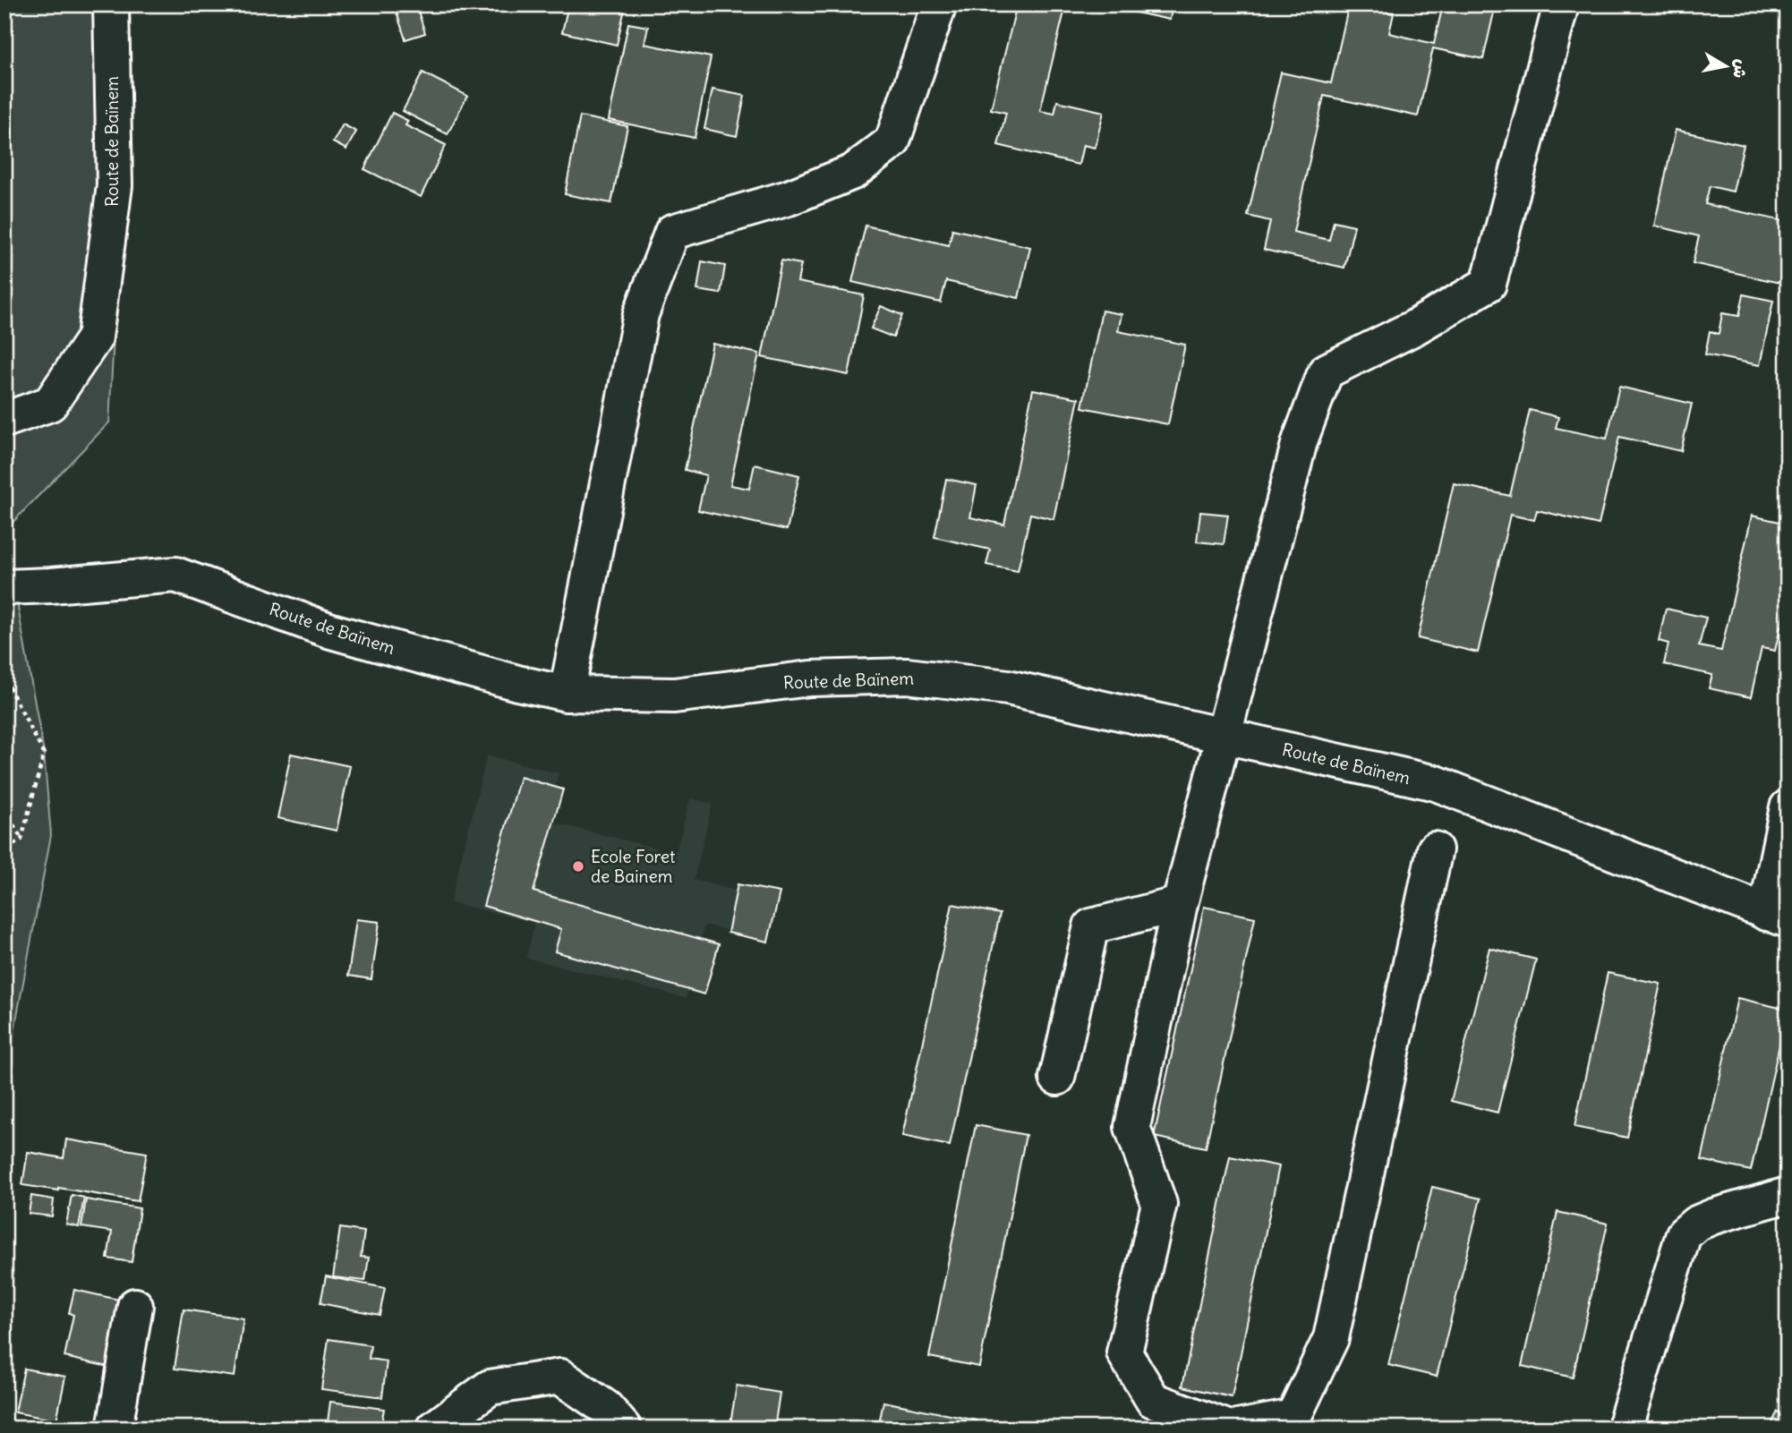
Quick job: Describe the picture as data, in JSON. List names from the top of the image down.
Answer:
{
  "streets": {
    "street": ["Route de Baïnem"]
  },
  "places": ["Ecole Foret de Bainem"],
  "north": "right"
}
